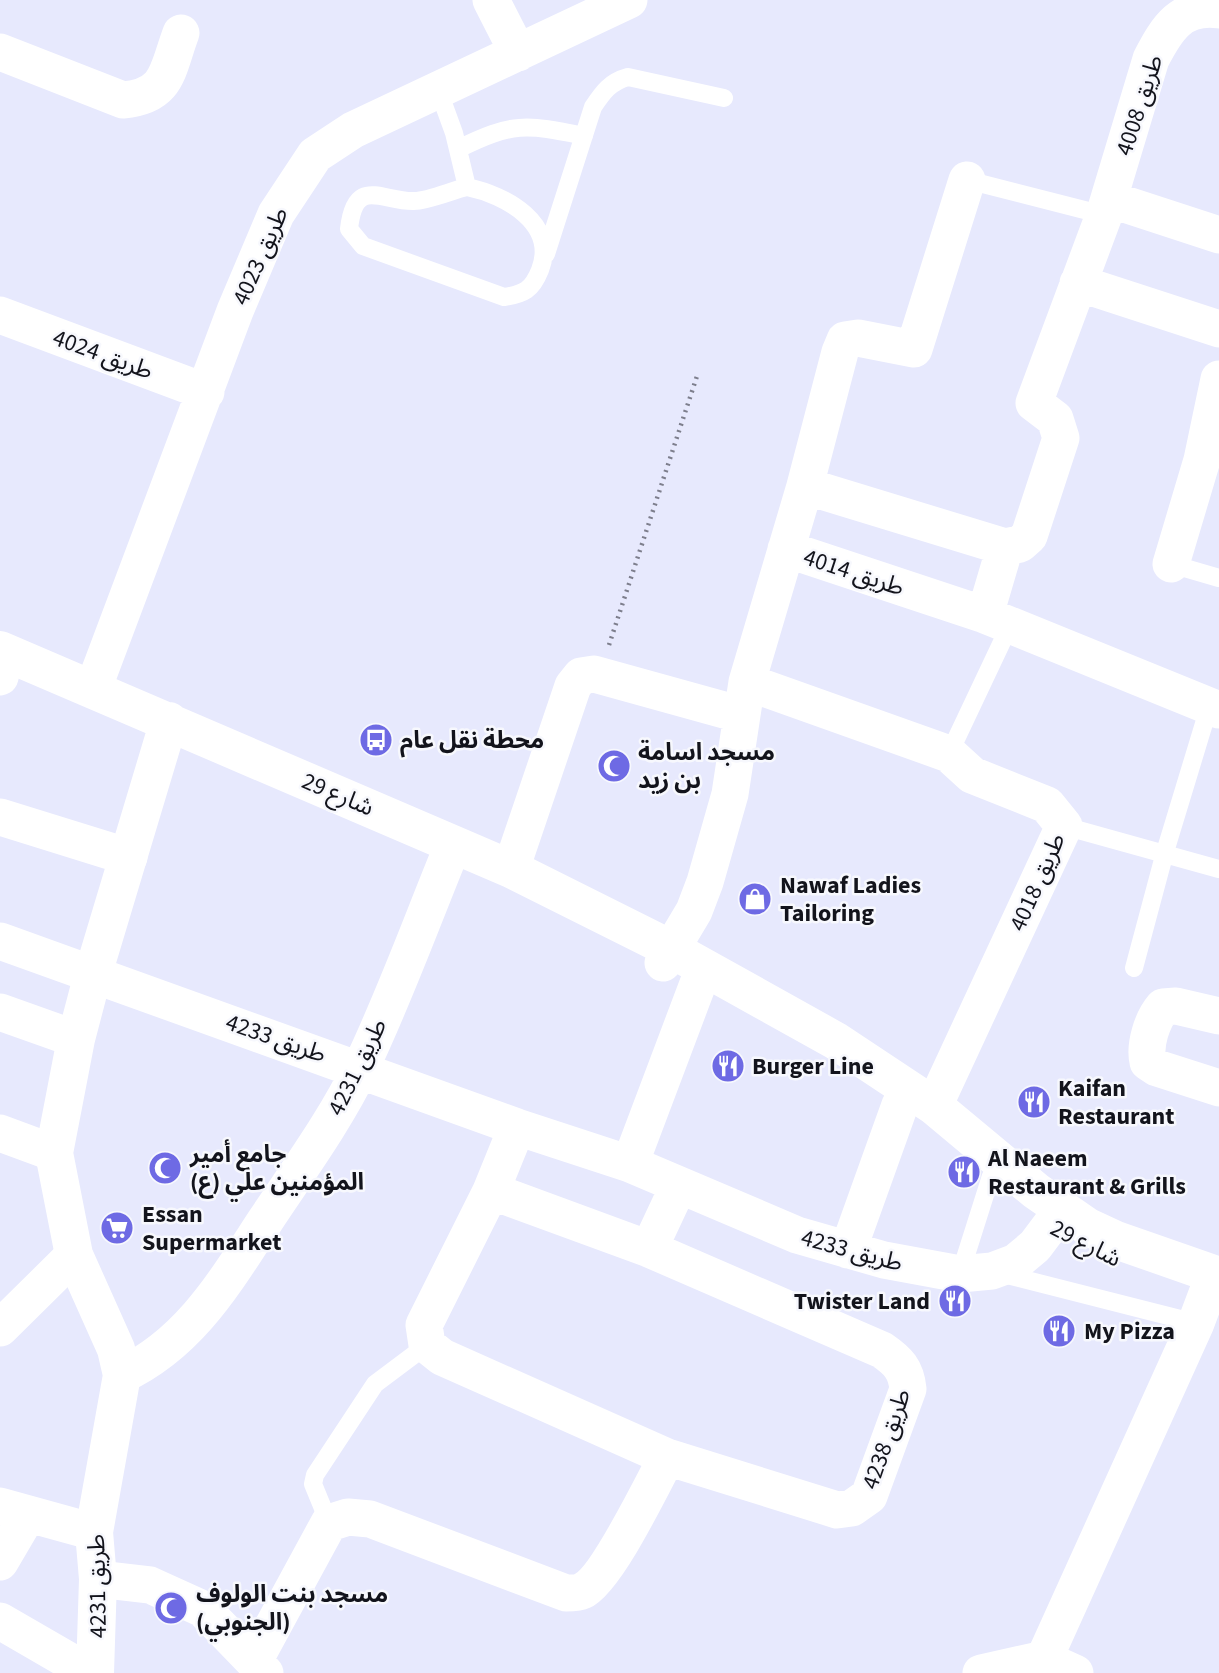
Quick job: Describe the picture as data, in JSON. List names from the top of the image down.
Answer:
{
  "streets": {
    "street": [
      "طريق 4008",
      "طريق 4023",
      "طريق 4024",
      "طريق 4014",
      "شارع 29",
      "طريق 4018",
      "طريق 4233",
      "طريق 4231",
      "طريق 4238"
    ]
  },
  "crossings": [
    ["طريق 4023", "طريق 4024"],
    ["طريق 4023", "شارع 29"],
    ["شارع 29", "طريق 4018"],
    ["شارع 29", "طريق 4231"],
    ["طريق 4018", "طريق 4233"],
    ["طريق 4233", "طريق 4231"]
  ],
  "places": {
    "bus stop": ["محطة نقل عام"],
    "mosque": ["مسجد اسامة بن زيد", "جامع أمير المؤمنين علي (ع)", "مسجد بنت الولوف (الجنوبي)"],
    "shop": ["Nawaf Ladies Tailoring"],
    "restaurant": [
      "Burger Line",
      "Kaifan Restaurant",
      "Al Naeem Restaurant & Grills",
      "Twister Land",
      "My Pizza"
    ],
    "supermarket": ["Essan Supermarket"]
  }
}
